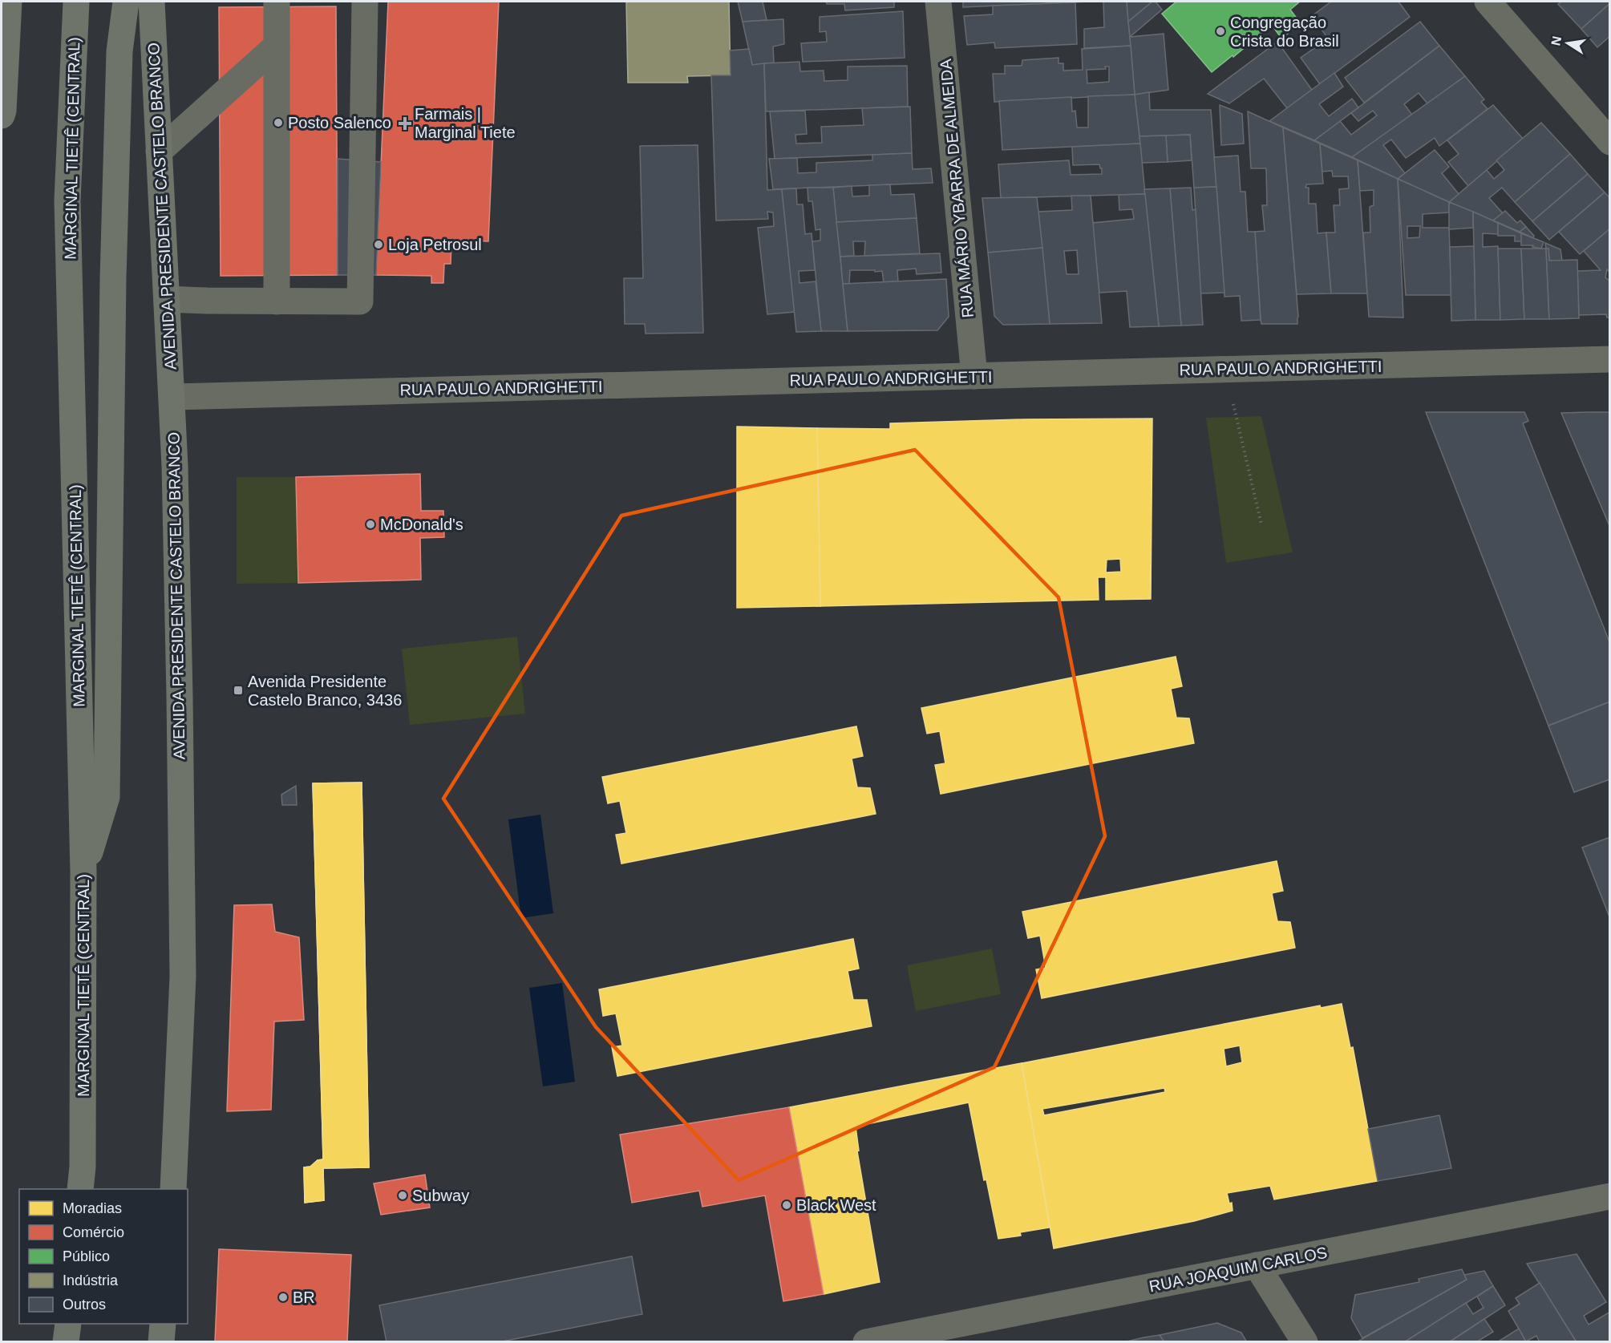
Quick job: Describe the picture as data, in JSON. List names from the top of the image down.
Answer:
{
  "streets": {
    "highway": ["MARGINAL TIETÊ (CENTRAL)", "AVENIDA PRESIDENTE CASTELO BRANCO"],
    "street": ["RUA MÁRIO YBARRA DE ALMEIDA", "RUA PAULO ANDRIGHETTI", "RUA JOAQUIM CARLOS"]
  },
  "crossings": [
    ["RUA MÁRIO YBARRA DE ALMEIDA", "RUA PAULO ANDRIGHETTI"],
    ["AVENIDA PRESIDENTE CASTELO BRANCO", "RUA PAULO ANDRIGHETTI"]
  ],
  "places": {
    "other": [
      "Congregação Crista do Brasil",
      "Posto Salenco",
      "Loja Petrosul",
      "McDonald's",
      "Subway",
      "Black West",
      "BR"
    ],
    "health": ["Farmais | Marginal Tiete"],
    "transit": ["Avenida Presidente Castelo Branco, 3436"]
  },
  "legend": [
    "Moradias",
    "Comércio",
    "Público",
    "Indústria",
    "Outros"
  ],
  "north": "left"
}
